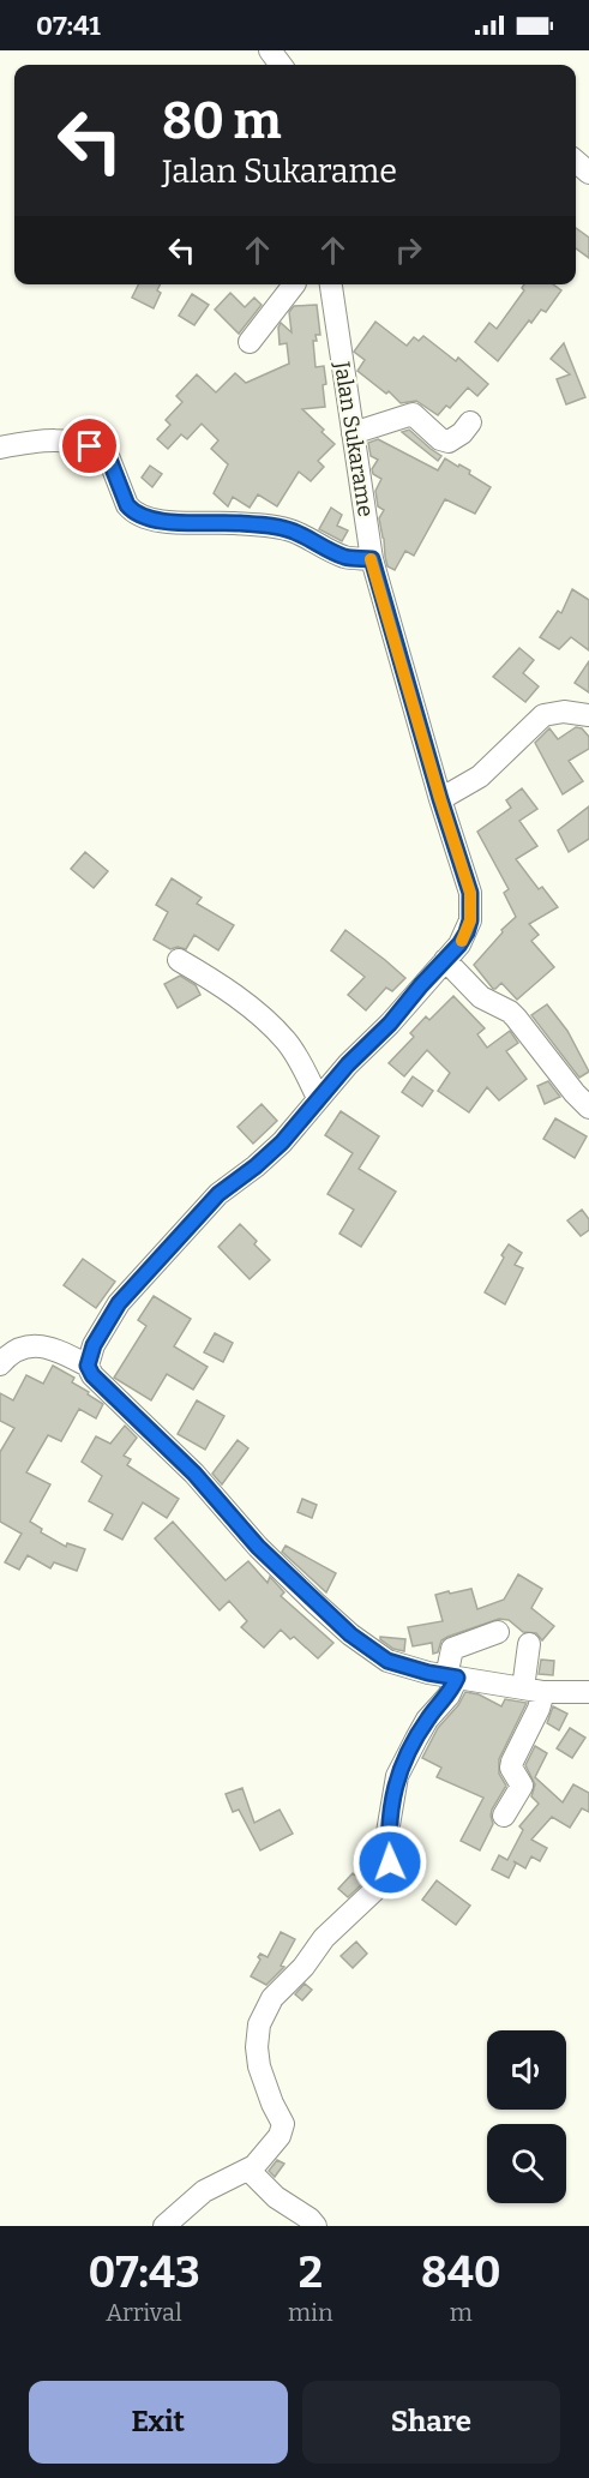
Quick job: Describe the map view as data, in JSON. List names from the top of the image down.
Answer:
{
  "streets": {
    "street": ["Jalan Sukarame"]
  },
  "page": {
    "status": "07:41",
    "turn": ["80 m", "Jalan Sukarame"],
    "eta": [
      "07:43",
      "Arrival",
      "2",
      "min",
      "840",
      "m"
    ],
    "buttons": ["Exit", "Share"]
  }
}
